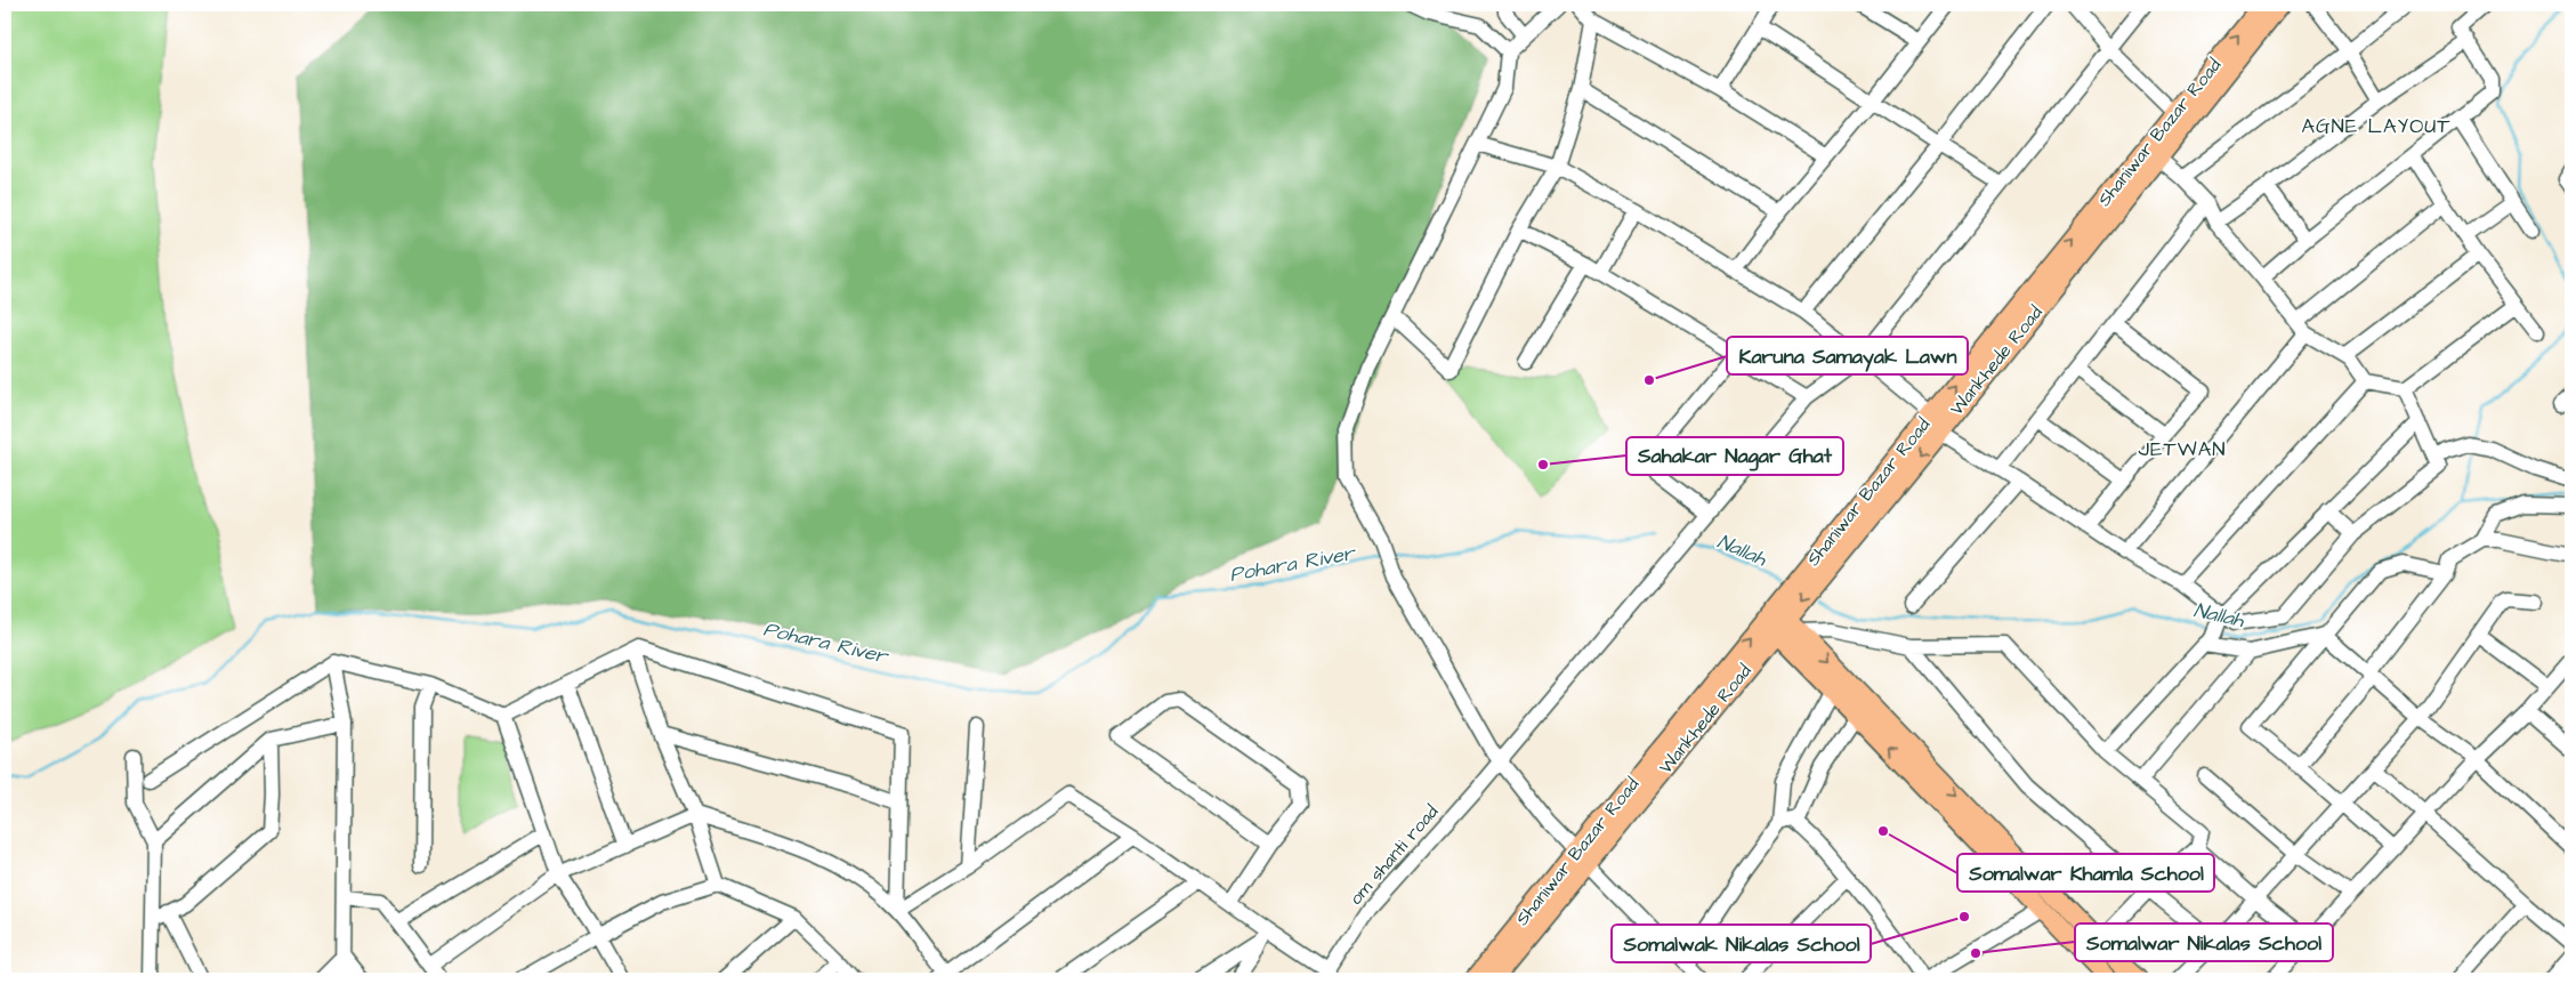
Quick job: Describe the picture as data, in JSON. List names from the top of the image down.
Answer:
{
  "streets": {
    "main road": ["Shaniwar Bazar Road", "Wankhede Road"],
    "street": ["om shanti road"]
  },
  "crossings": [
    ["Shaniwar Bazar Road", "Wankhede Road"]
  ],
  "one_way": ["Shaniwar Bazar Road"],
  "districts": ["AGNE LAYOUT", "JETWAN"],
  "water": ["Nallah", "Pohara River"],
  "places": [
    "Karuna Samayak Lawn",
    "Sahakar Nagar Ghat",
    "Somalwar Khamla School",
    "Somalwak Nikalas School",
    "Somalwar Nikalas School"
  ]
}
